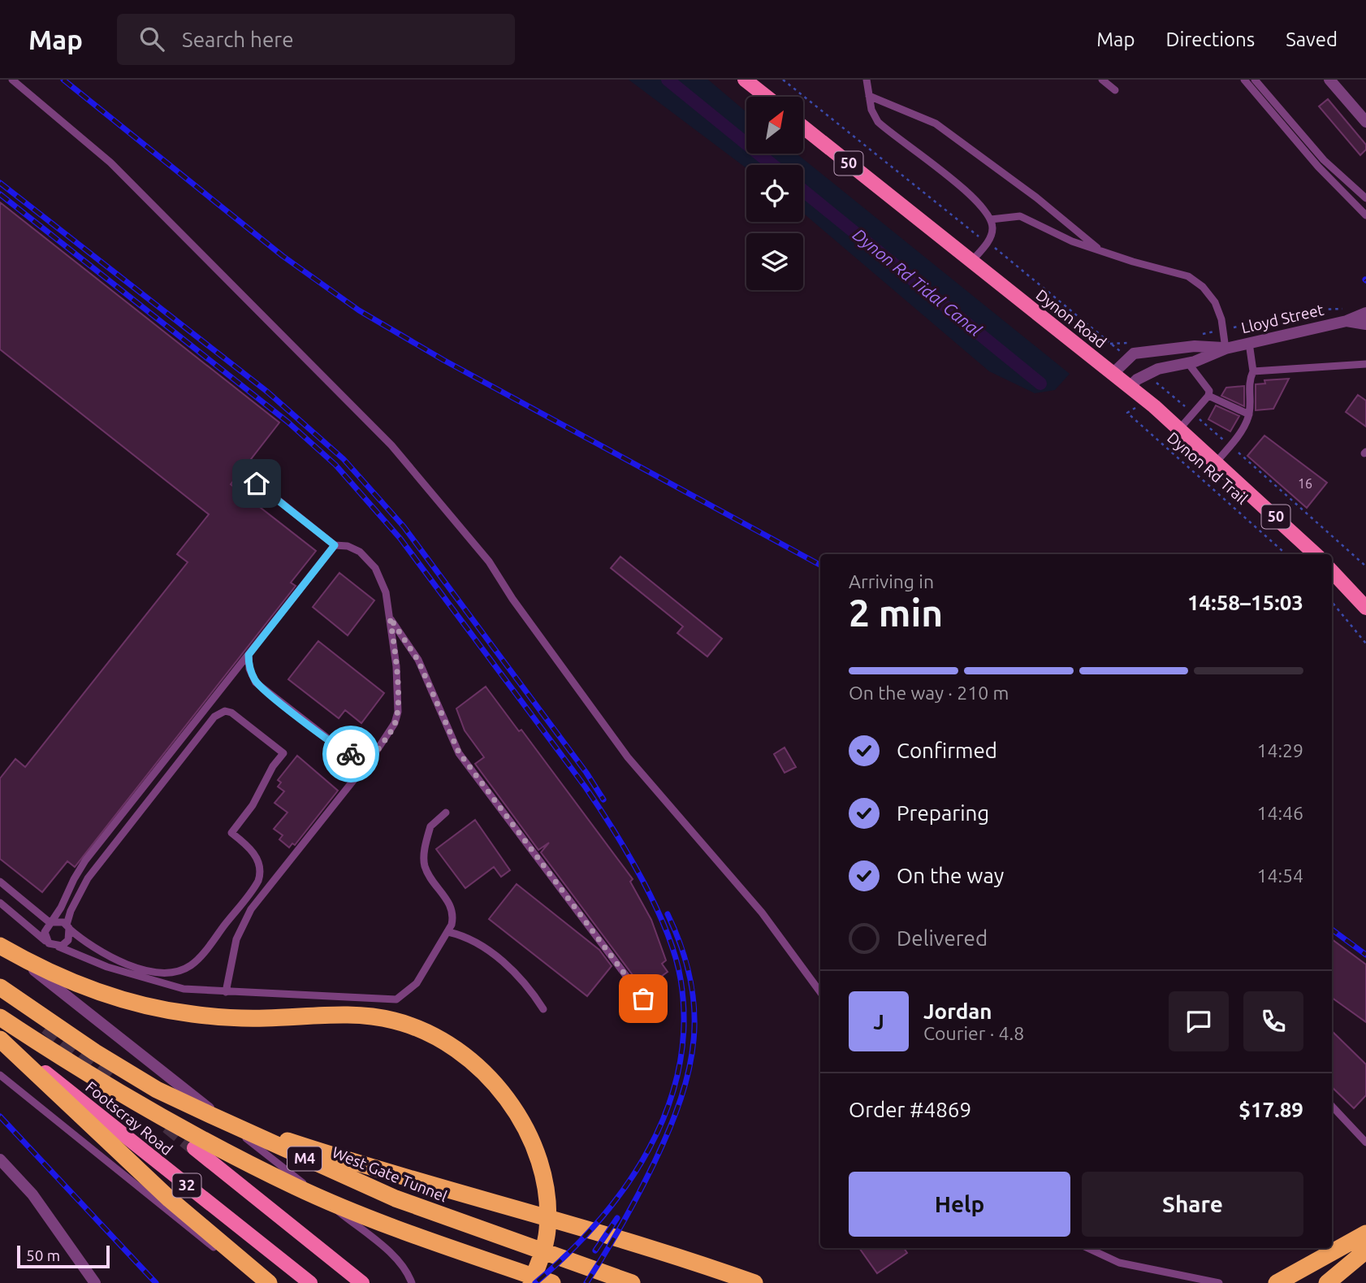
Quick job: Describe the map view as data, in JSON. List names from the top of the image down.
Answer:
{
  "streets": {
    "highway": ["M4", "West Gate Tunnel"],
    "main road": [
      "50",
      "Dynon Road",
      "Footscray Road",
      "32"
    ],
    "street": ["Lloyd Street"],
    "path": ["Dynon Rd Trail"]
  },
  "crossings": [
    ["Dynon Road", "Lloyd Street"],
    ["Dynon Road", "Dynon Rd Trail"]
  ],
  "water": ["Dynon Rd Tidal Canal"],
  "house_numbers": ["16"],
  "scale_bar": "50 m",
  "north": "top right",
  "page": {
    "header": "Map",
    "search": "Search here",
    "nav": ["Map", "Directions", "Saved"],
    "heading": ["2 min", "Arriving in", "14:58–15:03"],
    "panel": [
      "Jordan",
      "Courier · 4.8",
      "Order #4869",
      "$17.89"
    ],
    "bar": "On the way · 210 m",
    "list": [
      ["Confirmed", "14:29"],
      ["Preparing", "14:46"],
      ["On the way", "14:54"],
      "Delivered"
    ],
    "round": "J",
    "buttons": ["Help", "Share"],
    "scale": "50 m"
  }
}
